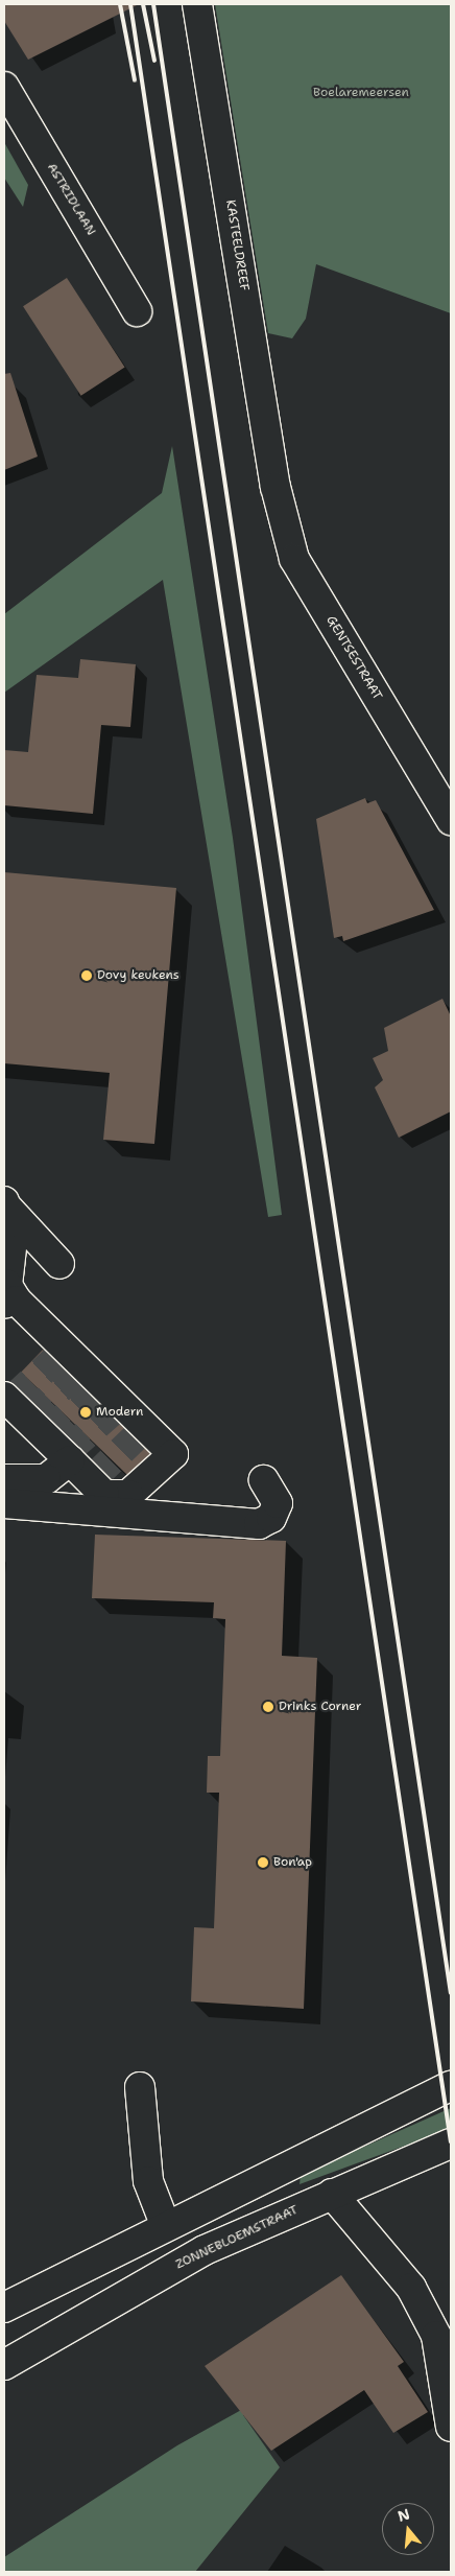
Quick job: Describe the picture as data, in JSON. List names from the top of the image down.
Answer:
{
  "streets": {
    "street": [
      "ASTRIDLAAN",
      "KASTEELDREEF",
      "GENTSESTRAAT",
      "ZONNEBLOEMSTRAAT"
    ]
  },
  "crossings": [
    ["KASTEELDREEF", "GENTSESTRAAT"]
  ],
  "parks": ["Boelaremeersen"],
  "places": [
    "Dovy keukens",
    "Modern",
    "Drinks Corner",
    "Bon'ap"
  ],
  "north": "top"
}
